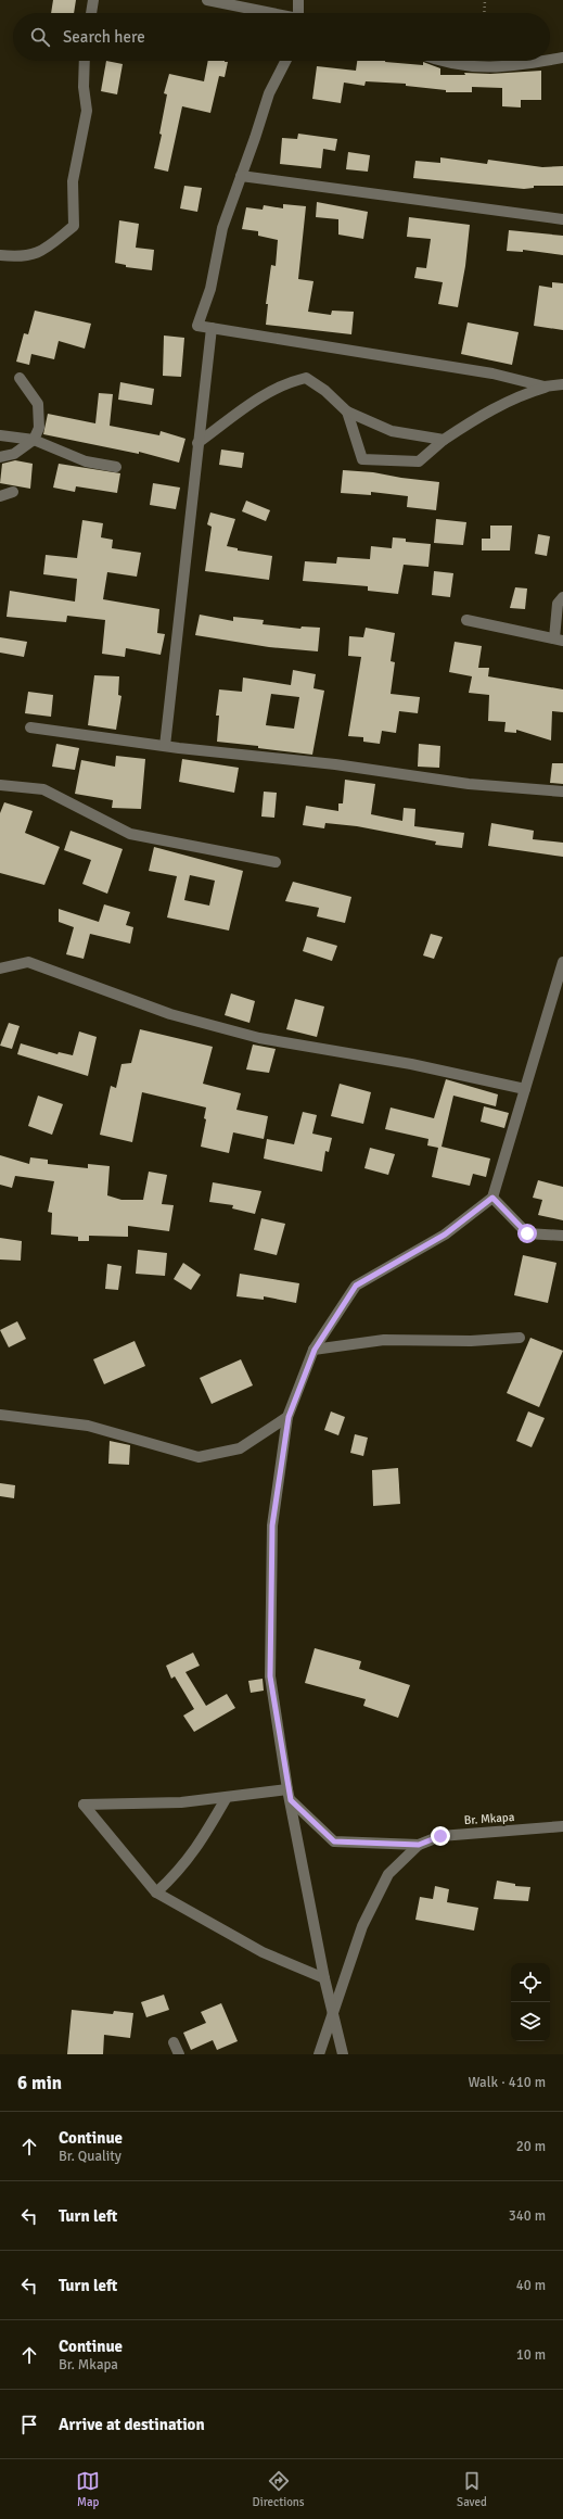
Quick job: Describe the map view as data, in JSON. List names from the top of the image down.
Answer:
{
  "streets": {
    "street": ["Br. Mkapa"]
  },
  "page": {
    "search": "Search here",
    "heading": ["6 min", "Walk · 410 m"],
    "list": [
      ["Continue", "Br. Quality", "20 m"],
      ["Turn left", "340 m"],
      ["Turn left", "40 m"],
      ["Continue", "Br. Mkapa", "10 m"],
      "Arrive at destination"
    ],
    "nav": ["Map", "Directions", "Saved"]
  }
}
